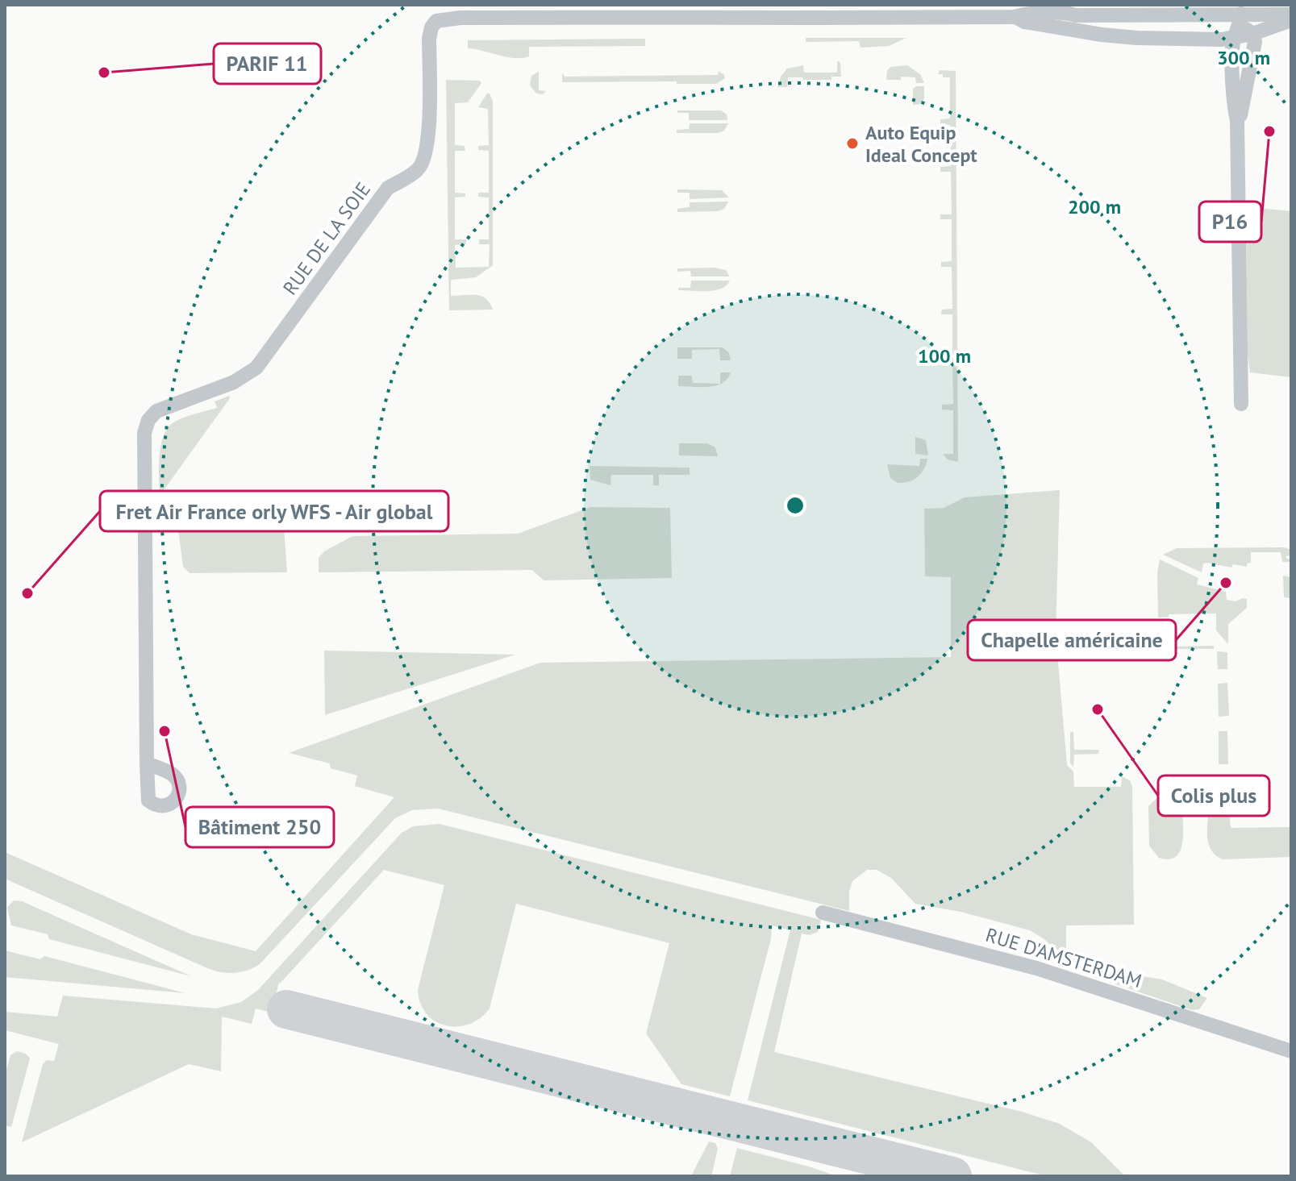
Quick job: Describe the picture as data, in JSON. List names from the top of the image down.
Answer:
{
  "streets": {
    "street": ["RUE DE LA SOIE", "RUE D'AMSTERDAM"]
  },
  "places": [
    "PARIF 11",
    "P16",
    "Auto Equip Ideal Concept",
    "Chapelle américaine",
    "Fret Air France orly WFS - Air global",
    "Colis plus",
    "Bâtiment 250"
  ],
  "rings": ["300 m", "200 m", "100 m"]
}
